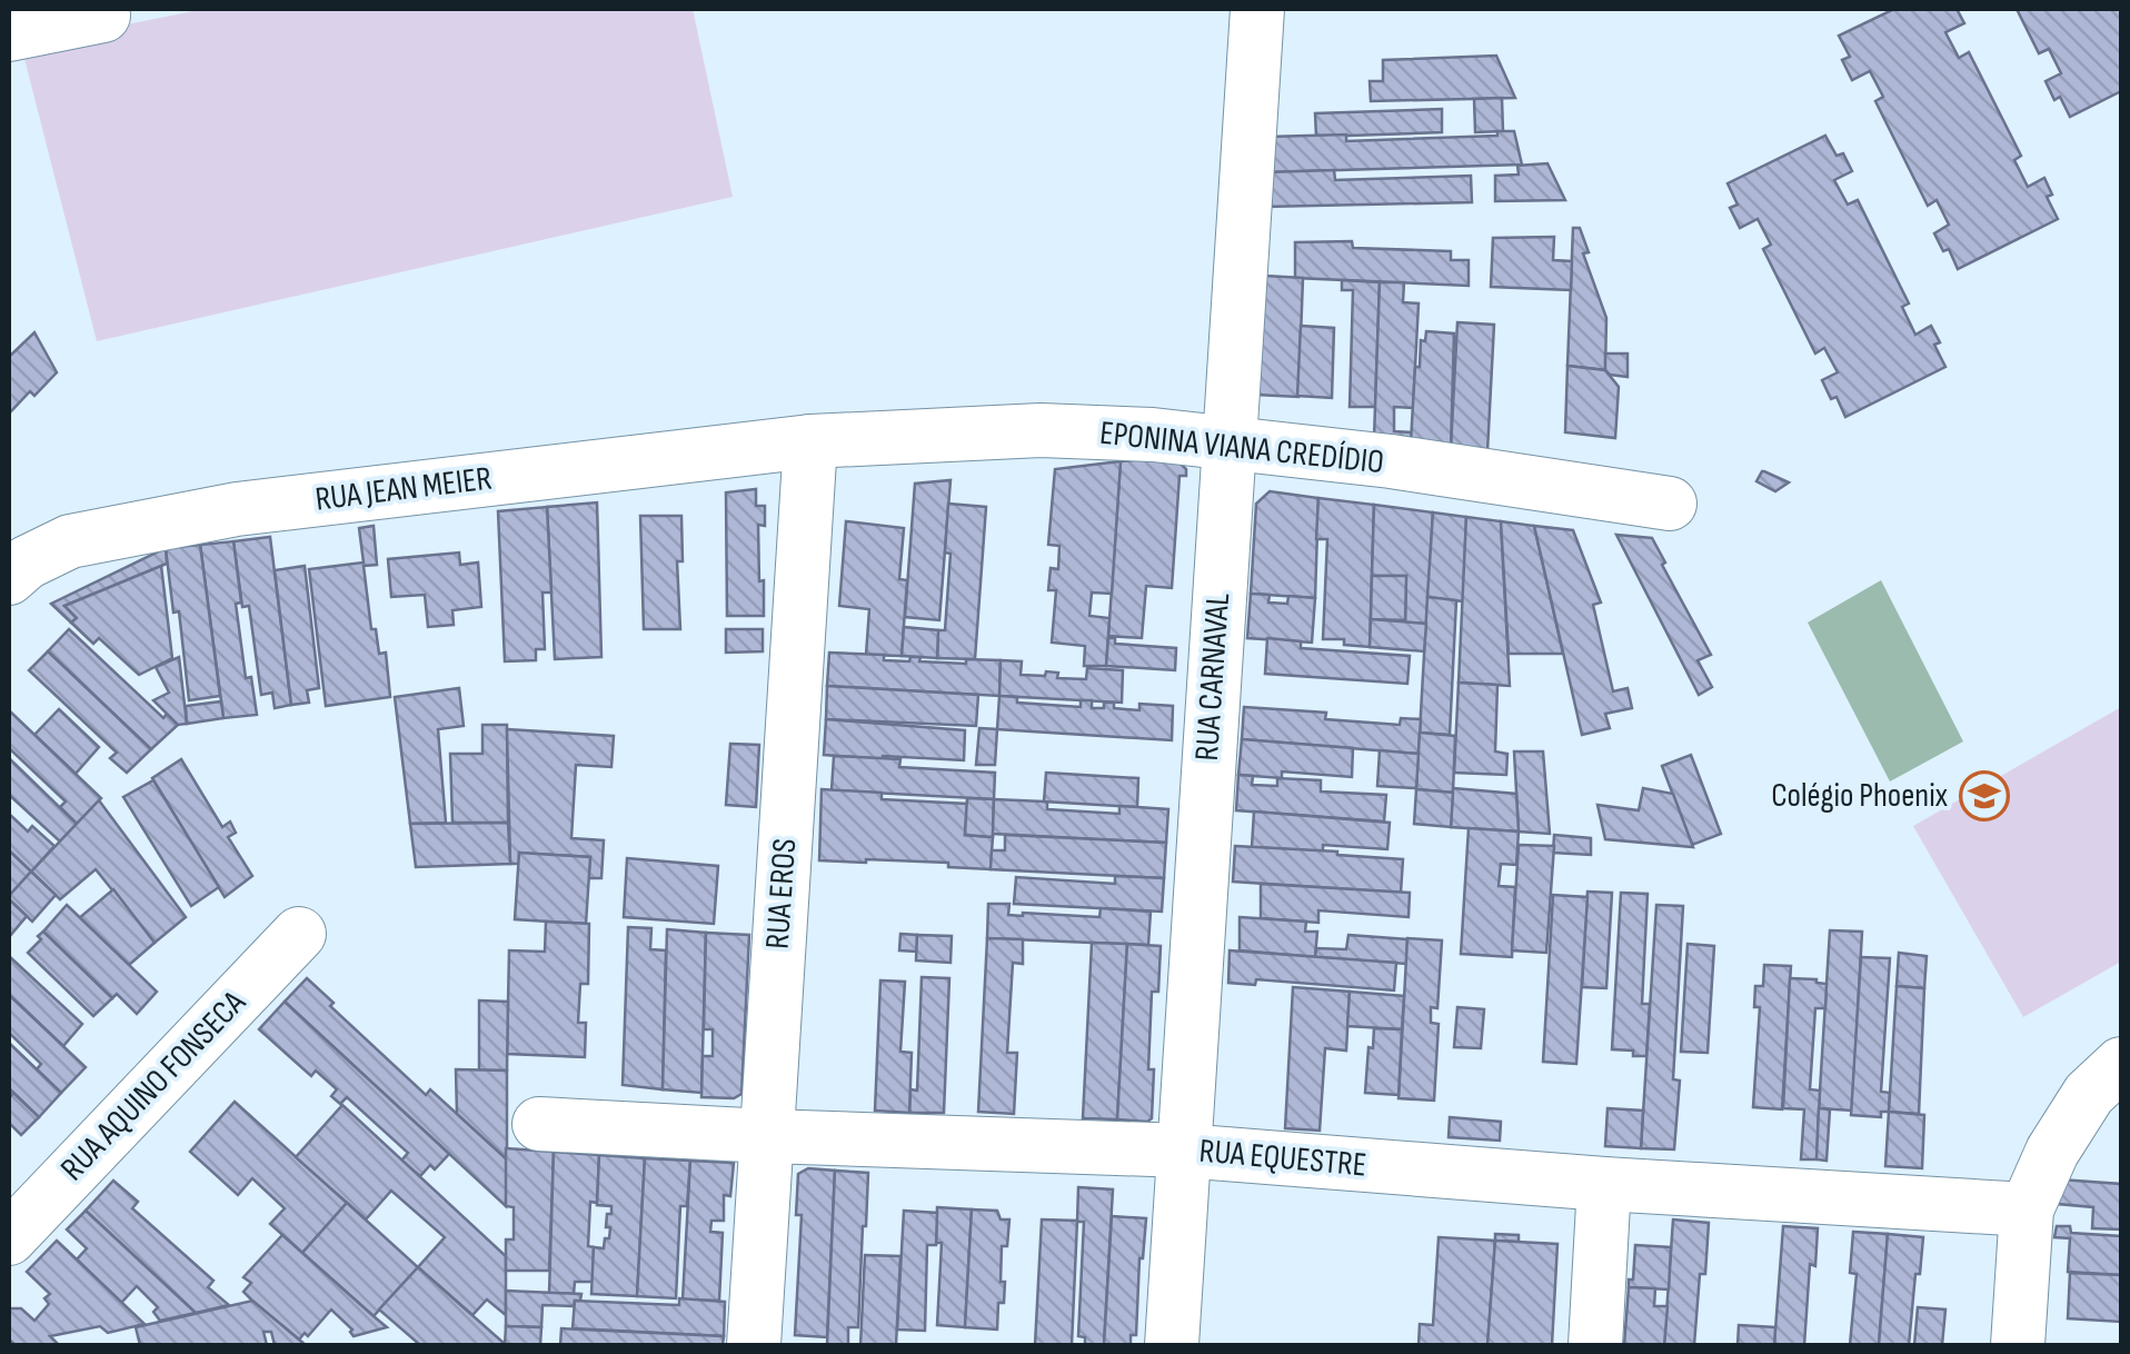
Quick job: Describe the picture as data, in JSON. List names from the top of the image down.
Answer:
{
  "streets": {
    "street": [
      "EPONINA VIANA CREDÍDIO",
      "RUA JEAN MEIER",
      "RUA CARNAVAL",
      "RUA EROS",
      "RUA AQUINO FONSECA",
      "RUA EQUESTRE"
    ]
  },
  "crossings": [
    ["EPONINA VIANA CREDÍDIO", "RUA JEAN MEIER"],
    ["EPONINA VIANA CREDÍDIO", "RUA CARNAVAL"],
    ["EPONINA VIANA CREDÍDIO", "RUA EROS"],
    ["RUA JEAN MEIER", "RUA EROS"],
    ["RUA CARNAVAL", "RUA EQUESTRE"],
    ["RUA EROS", "RUA EQUESTRE"]
  ],
  "places": {
    "school or university": ["Colégio Phoenix"]
  }
}
